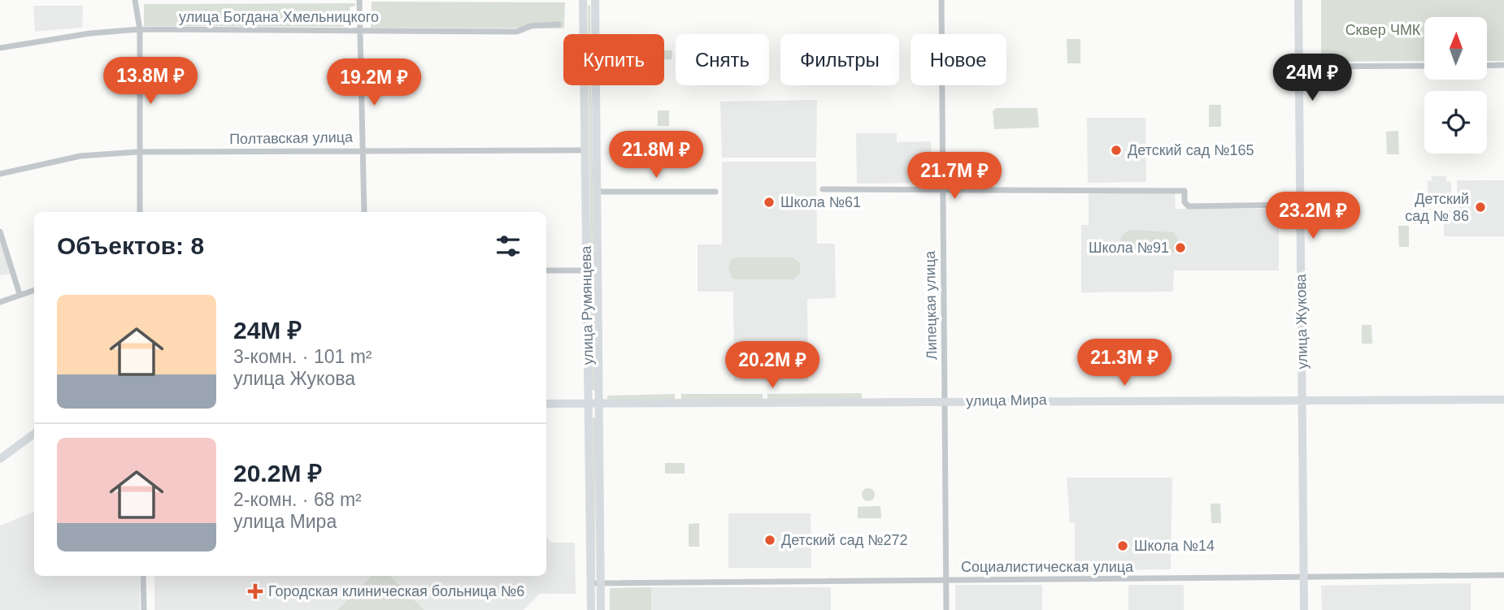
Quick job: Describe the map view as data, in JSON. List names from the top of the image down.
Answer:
{
  "streets": {
    "main road": ["улица Румянцева", "улица Жукова", "улица Мира"],
    "street": [
      "улица Богдана Хмельницкого",
      "Полтавская улица",
      "Липецкая улица",
      "Социалистическая улица"
    ]
  },
  "crossings": [
    ["Полтавская улица", "улица Румянцева"],
    ["улица Румянцева", "улица Мира"],
    ["улица Румянцева", "Социалистическая улица"],
    ["Липецкая улица", "улица Мира"],
    ["Липецкая улица", "Социалистическая улица"],
    ["улица Жукова", "улица Мира"],
    ["улица Жукова", "Социалистическая улица"]
  ],
  "parks": ["Сквер ЧМК"],
  "places": {
    "other": [
      "Детский сад №165",
      "Школа №61",
      "Детский сад № 86",
      "Школа №91",
      "Детский сад №272",
      "Школа №14"
    ],
    "health": ["Городская клиническая больница №6"]
  },
  "north": "top",
  "page": {
    "chip": [
      "Купить",
      "Снять",
      "Фильтры",
      "Новое"
    ],
    "price": [
      "24M ₽",
      "13.8M ₽",
      "19.2M ₽",
      "21.8M ₽",
      "21.7M ₽",
      "23.2M ₽",
      "21.3M ₽",
      "20.2M ₽"
    ],
    "heading": "Объектов: 8",
    "list": [
      {
        "name": "24M ₽",
        "note": "3-комн. · 101 m² · улица Жукова"
      },
      {
        "name": "20.2M ₽",
        "note": "2-комн. · 68 m² · улица Мира"
      }
    ]
  }
}
